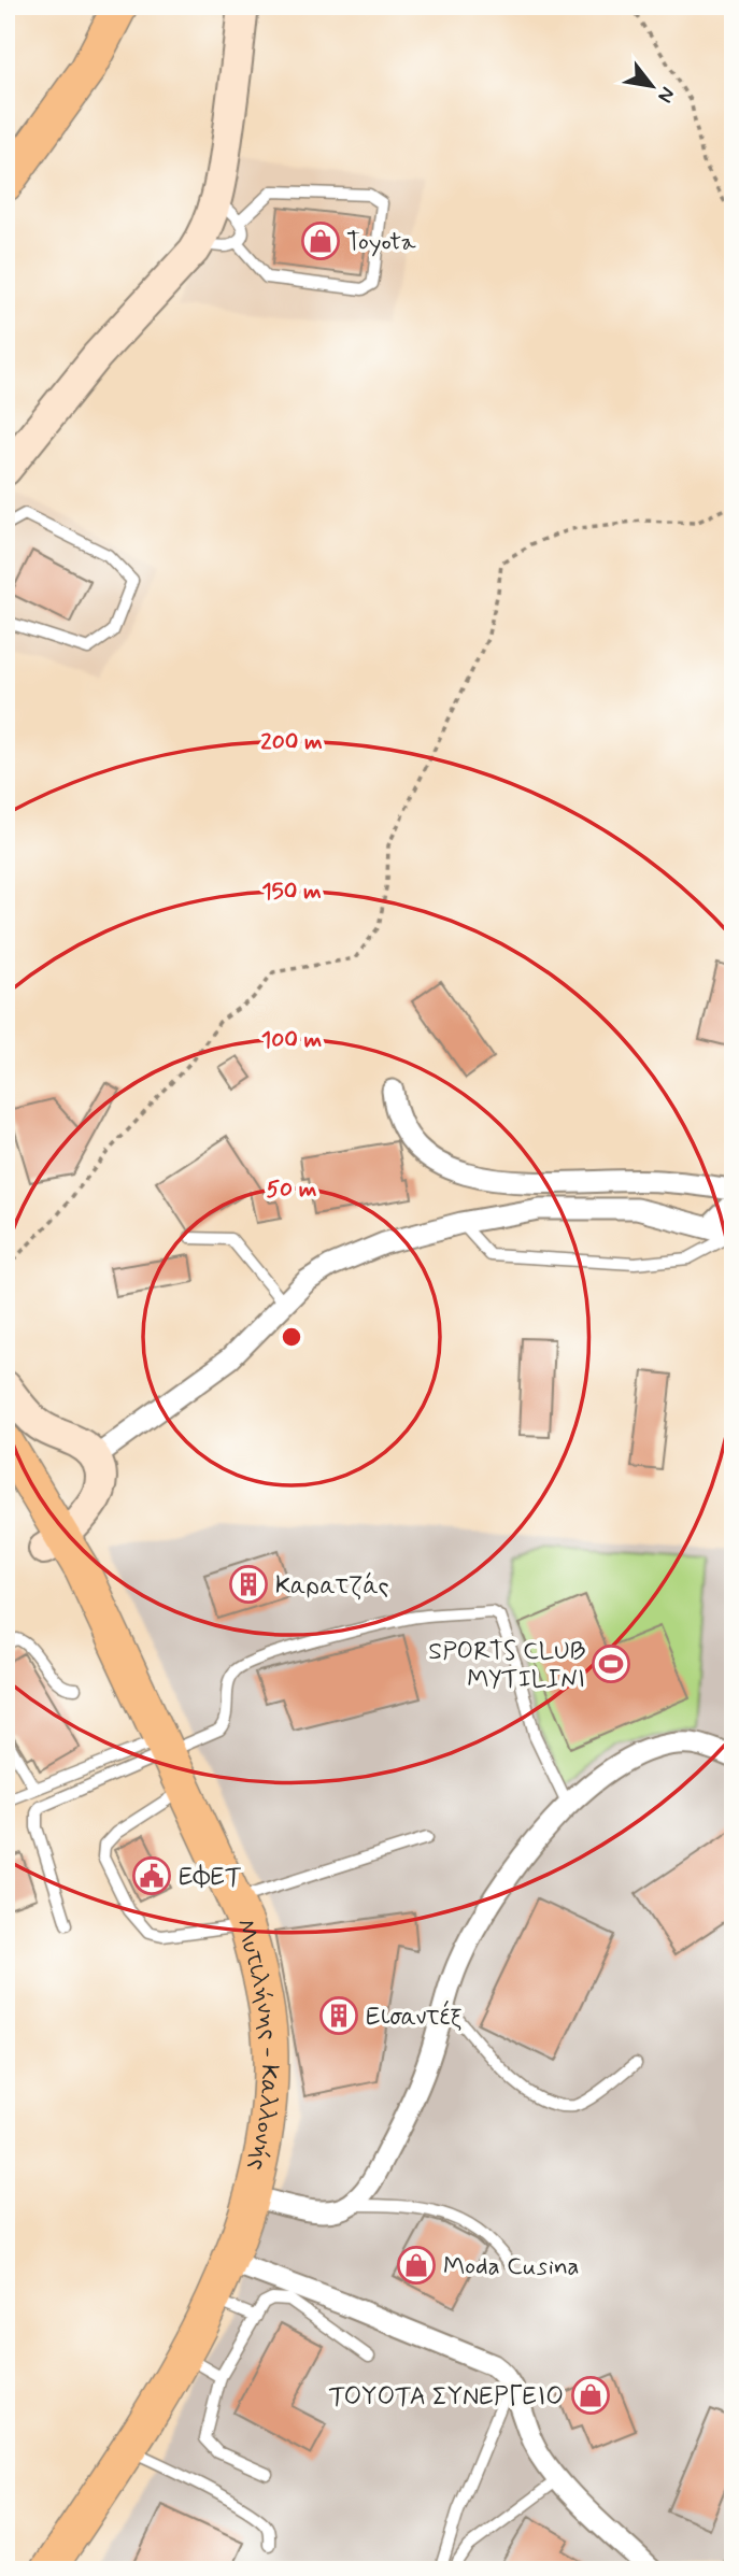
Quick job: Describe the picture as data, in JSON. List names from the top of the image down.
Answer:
{
  "streets": {
    "main road": ["Μυτιλήνης - Καλλονής"]
  },
  "places": {
    "shop": ["Toyota", "Moda Cusina", "ΤΟΥΟΤΑ ΣΥΝΕΡΓΕΙΟ"],
    "building": ["Καρατζάς", "Εισαντέξ"],
    "sports": ["SPORTS CLUB MYTILINI"],
    "public building": ["ΕΦΕΤ"]
  },
  "north": "bottom right",
  "rings": [
    "200 m",
    "150 m",
    "100 m",
    "50 m"
  ]
}
